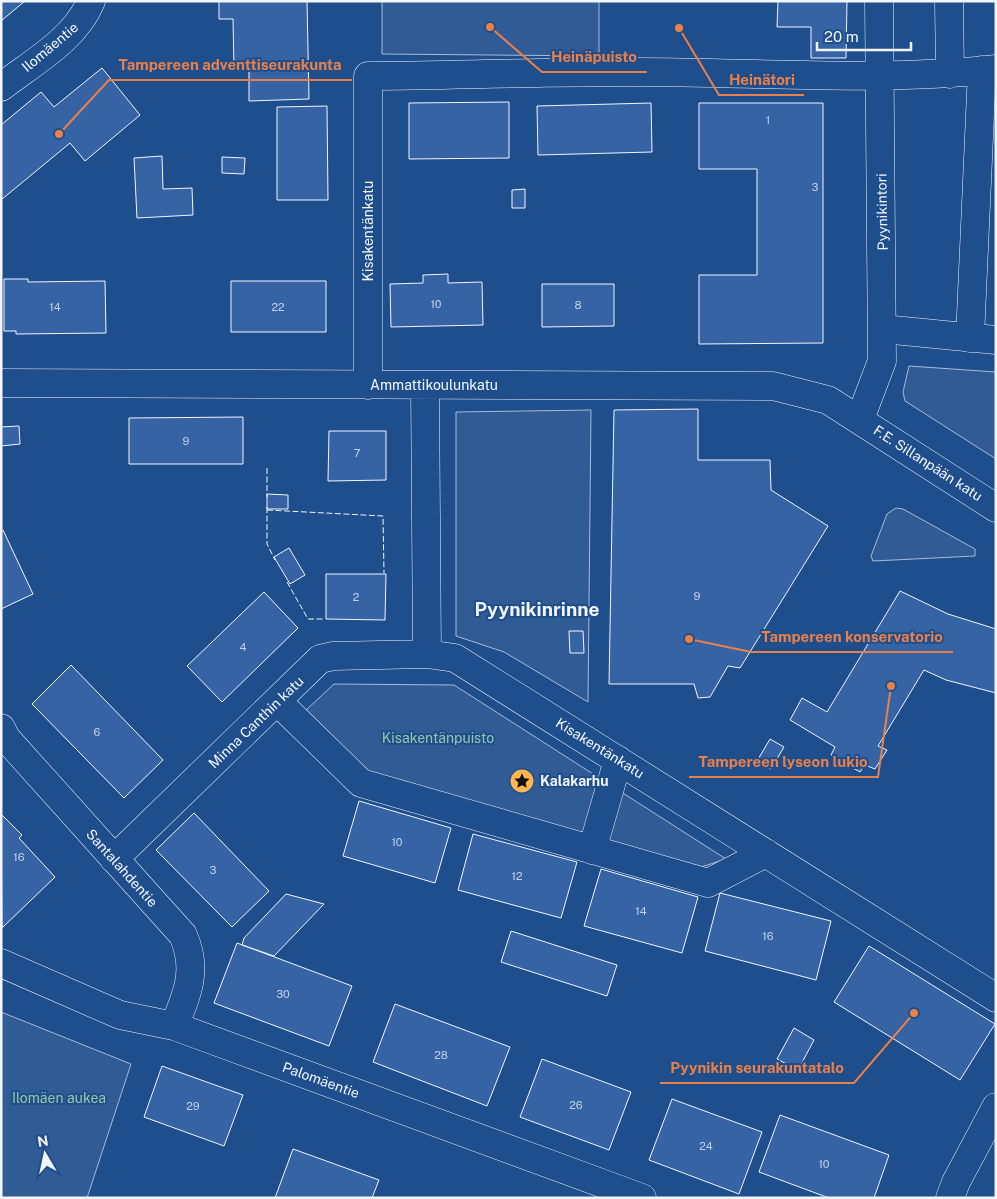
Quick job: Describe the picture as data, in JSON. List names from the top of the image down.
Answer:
{
  "streets": {
    "street": [
      "Ilomäentie",
      "Pyynikintori",
      "Kisakentänkatu",
      "Ammattikoulunkatu",
      "F.E. Sillanpään katu",
      "Minna Canthin katu",
      "Santalahdentie",
      "Palomäentie"
    ]
  },
  "crossings": [
    ["Pyynikintori", "Kisakentänkatu"],
    ["Pyynikintori", "Ammattikoulunkatu"],
    ["Pyynikintori", "F.E. Sillanpään katu"],
    ["Kisakentänkatu", "Ammattikoulunkatu"],
    ["Kisakentänkatu", "Minna Canthin katu"],
    ["Ammattikoulunkatu", "F.E. Sillanpään katu"],
    ["Minna Canthin katu", "Santalahdentie"],
    ["Santalahdentie", "Palomäentie"]
  ],
  "districts": ["Pyynikinrinne"],
  "parks": ["Kisakentänpuisto", "Ilomäen aukea"],
  "places": {
    "other": [
      "Heinäpuisto",
      "Heinätori",
      "Tampereen adventtiseurakunta",
      "Tampereen konservatorio",
      "Tampereen lyseon lukio",
      "Pyynikin seurakuntatalo"
    ],
    "place": ["Kalakarhu"]
  },
  "house_numbers": [
    "1",
    "3",
    "10",
    "8",
    "14",
    "22",
    "9",
    "7",
    "9",
    "2",
    "4",
    "6",
    "10",
    "16",
    "3",
    "12",
    "14",
    "16",
    "30",
    "28",
    "26",
    "29",
    "24",
    "10"
  ],
  "scale_bar": "20 m",
  "north": "top"
}
